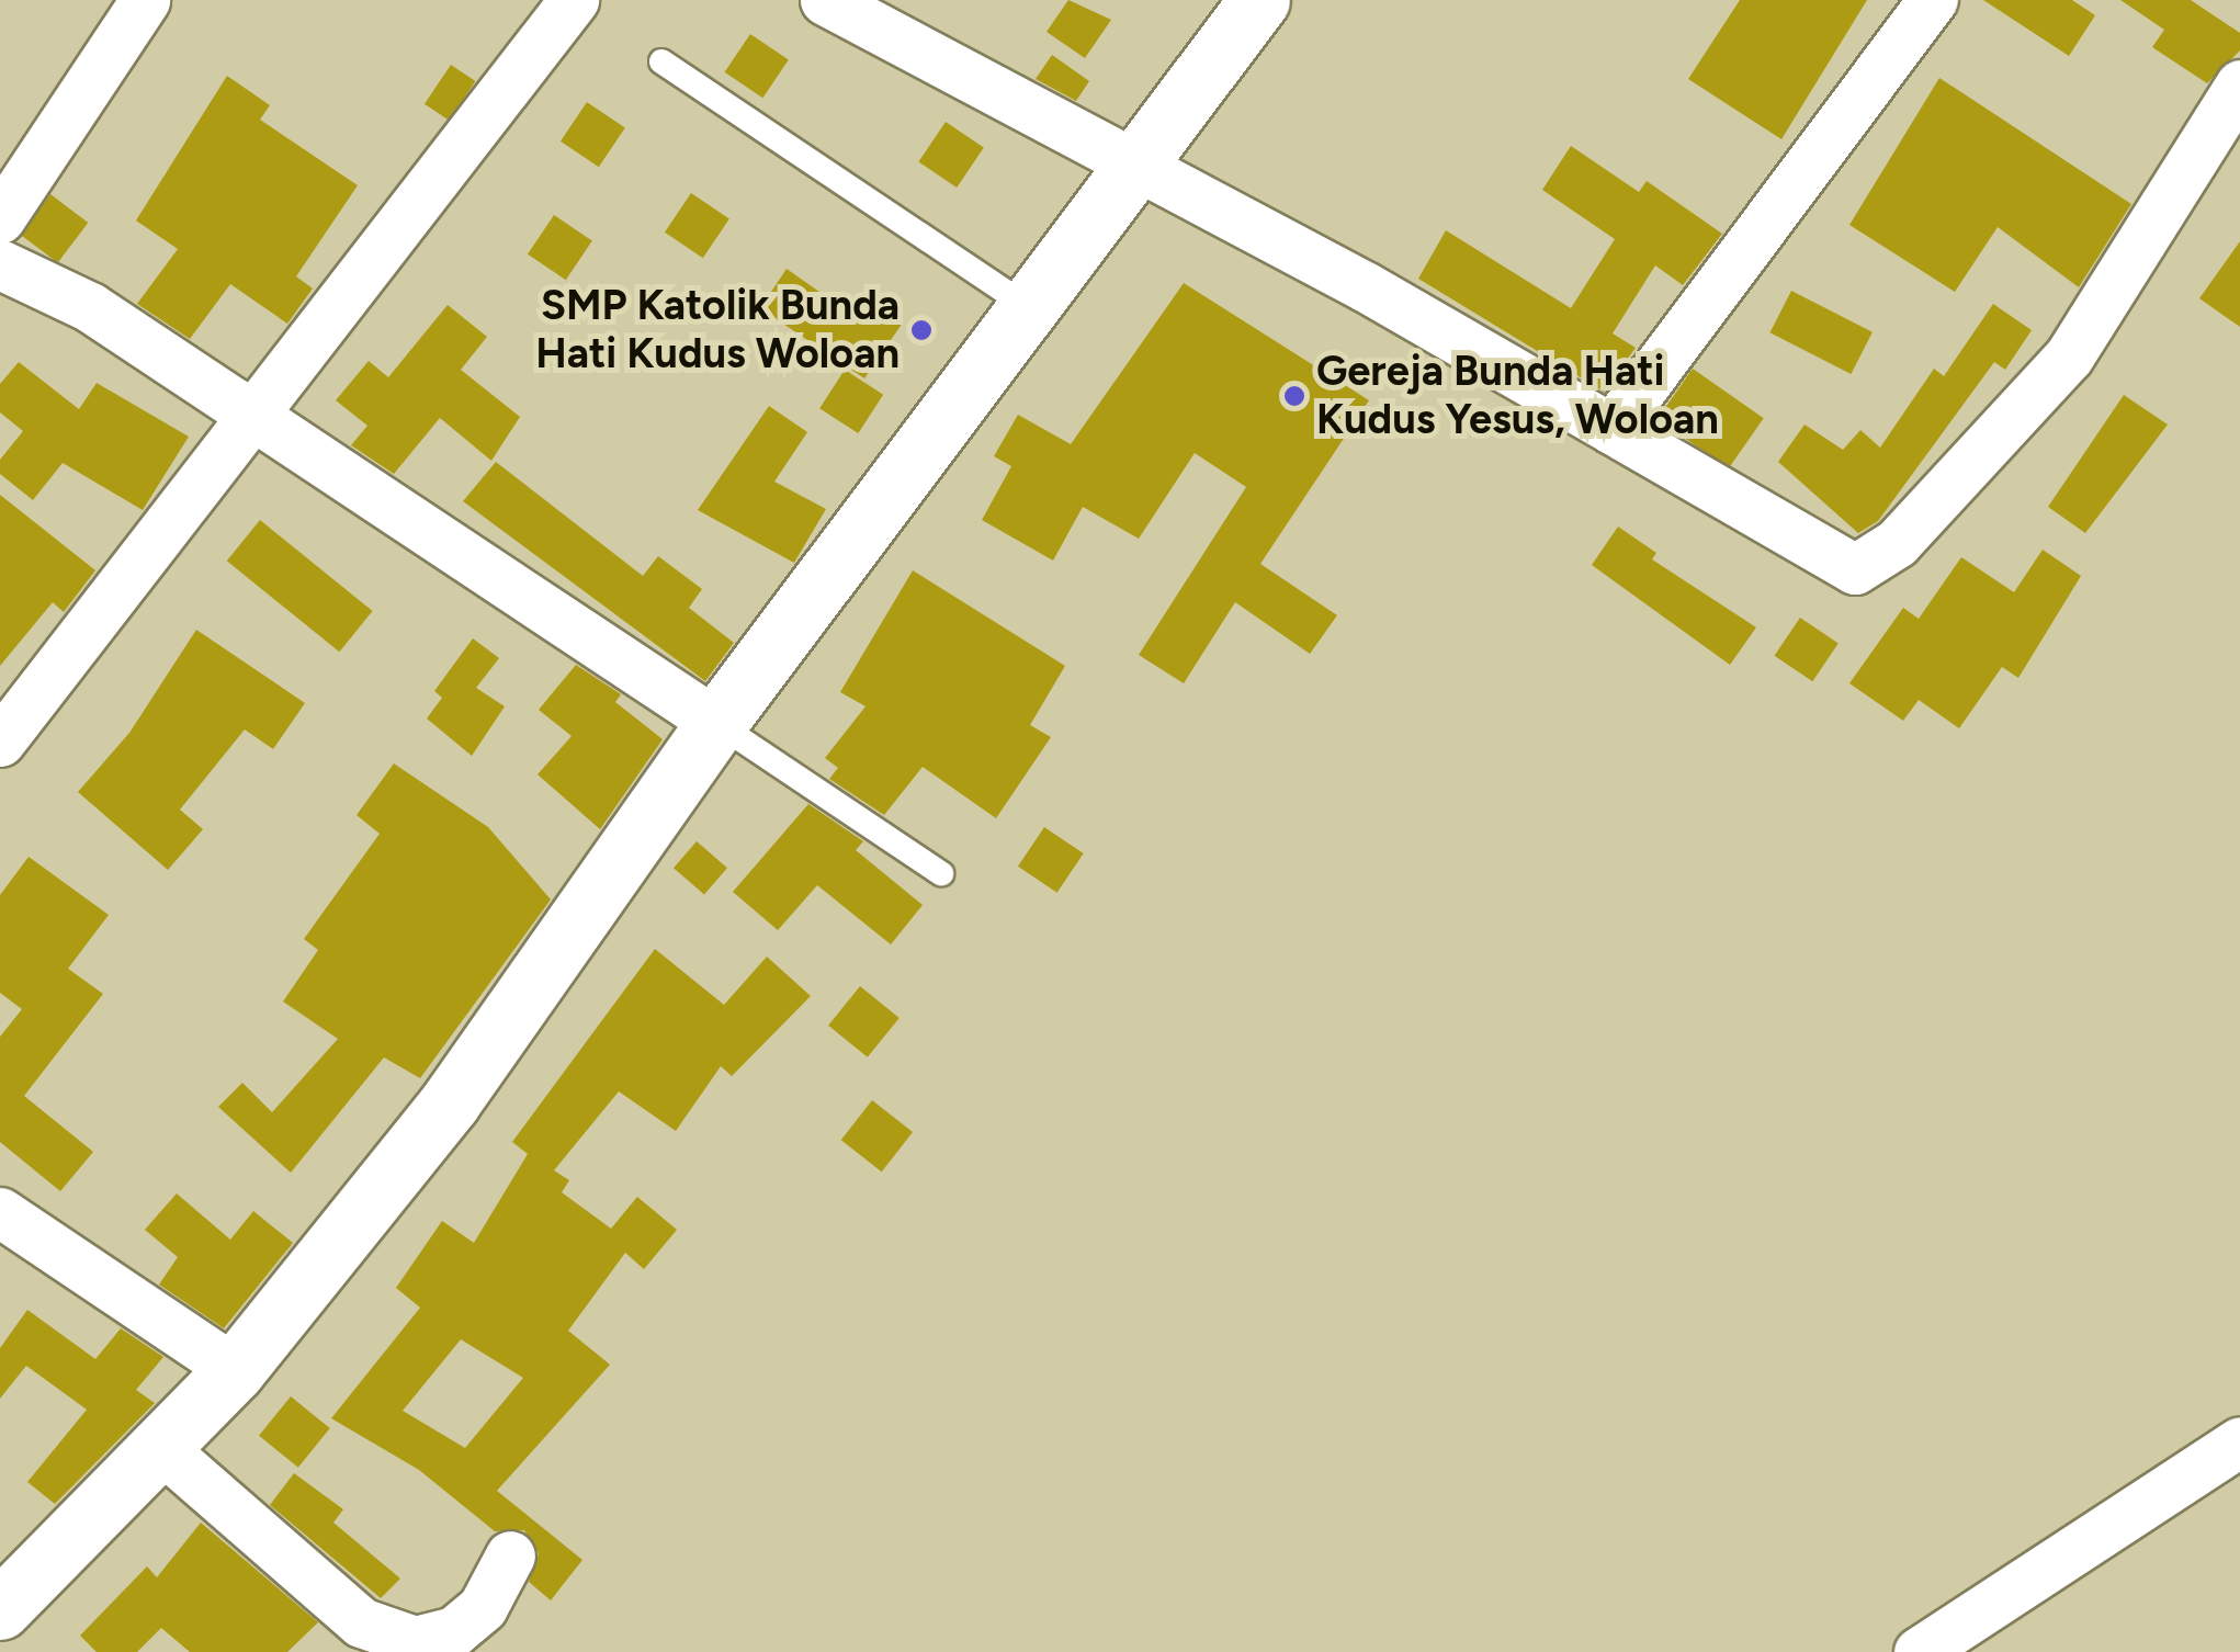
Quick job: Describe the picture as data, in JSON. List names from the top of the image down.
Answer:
{
  "places": ["SMP Katolik Bunda Hati Kudus Woloan", "Gereja Bunda Hati Kudus Yesus, Woloan"]
}
